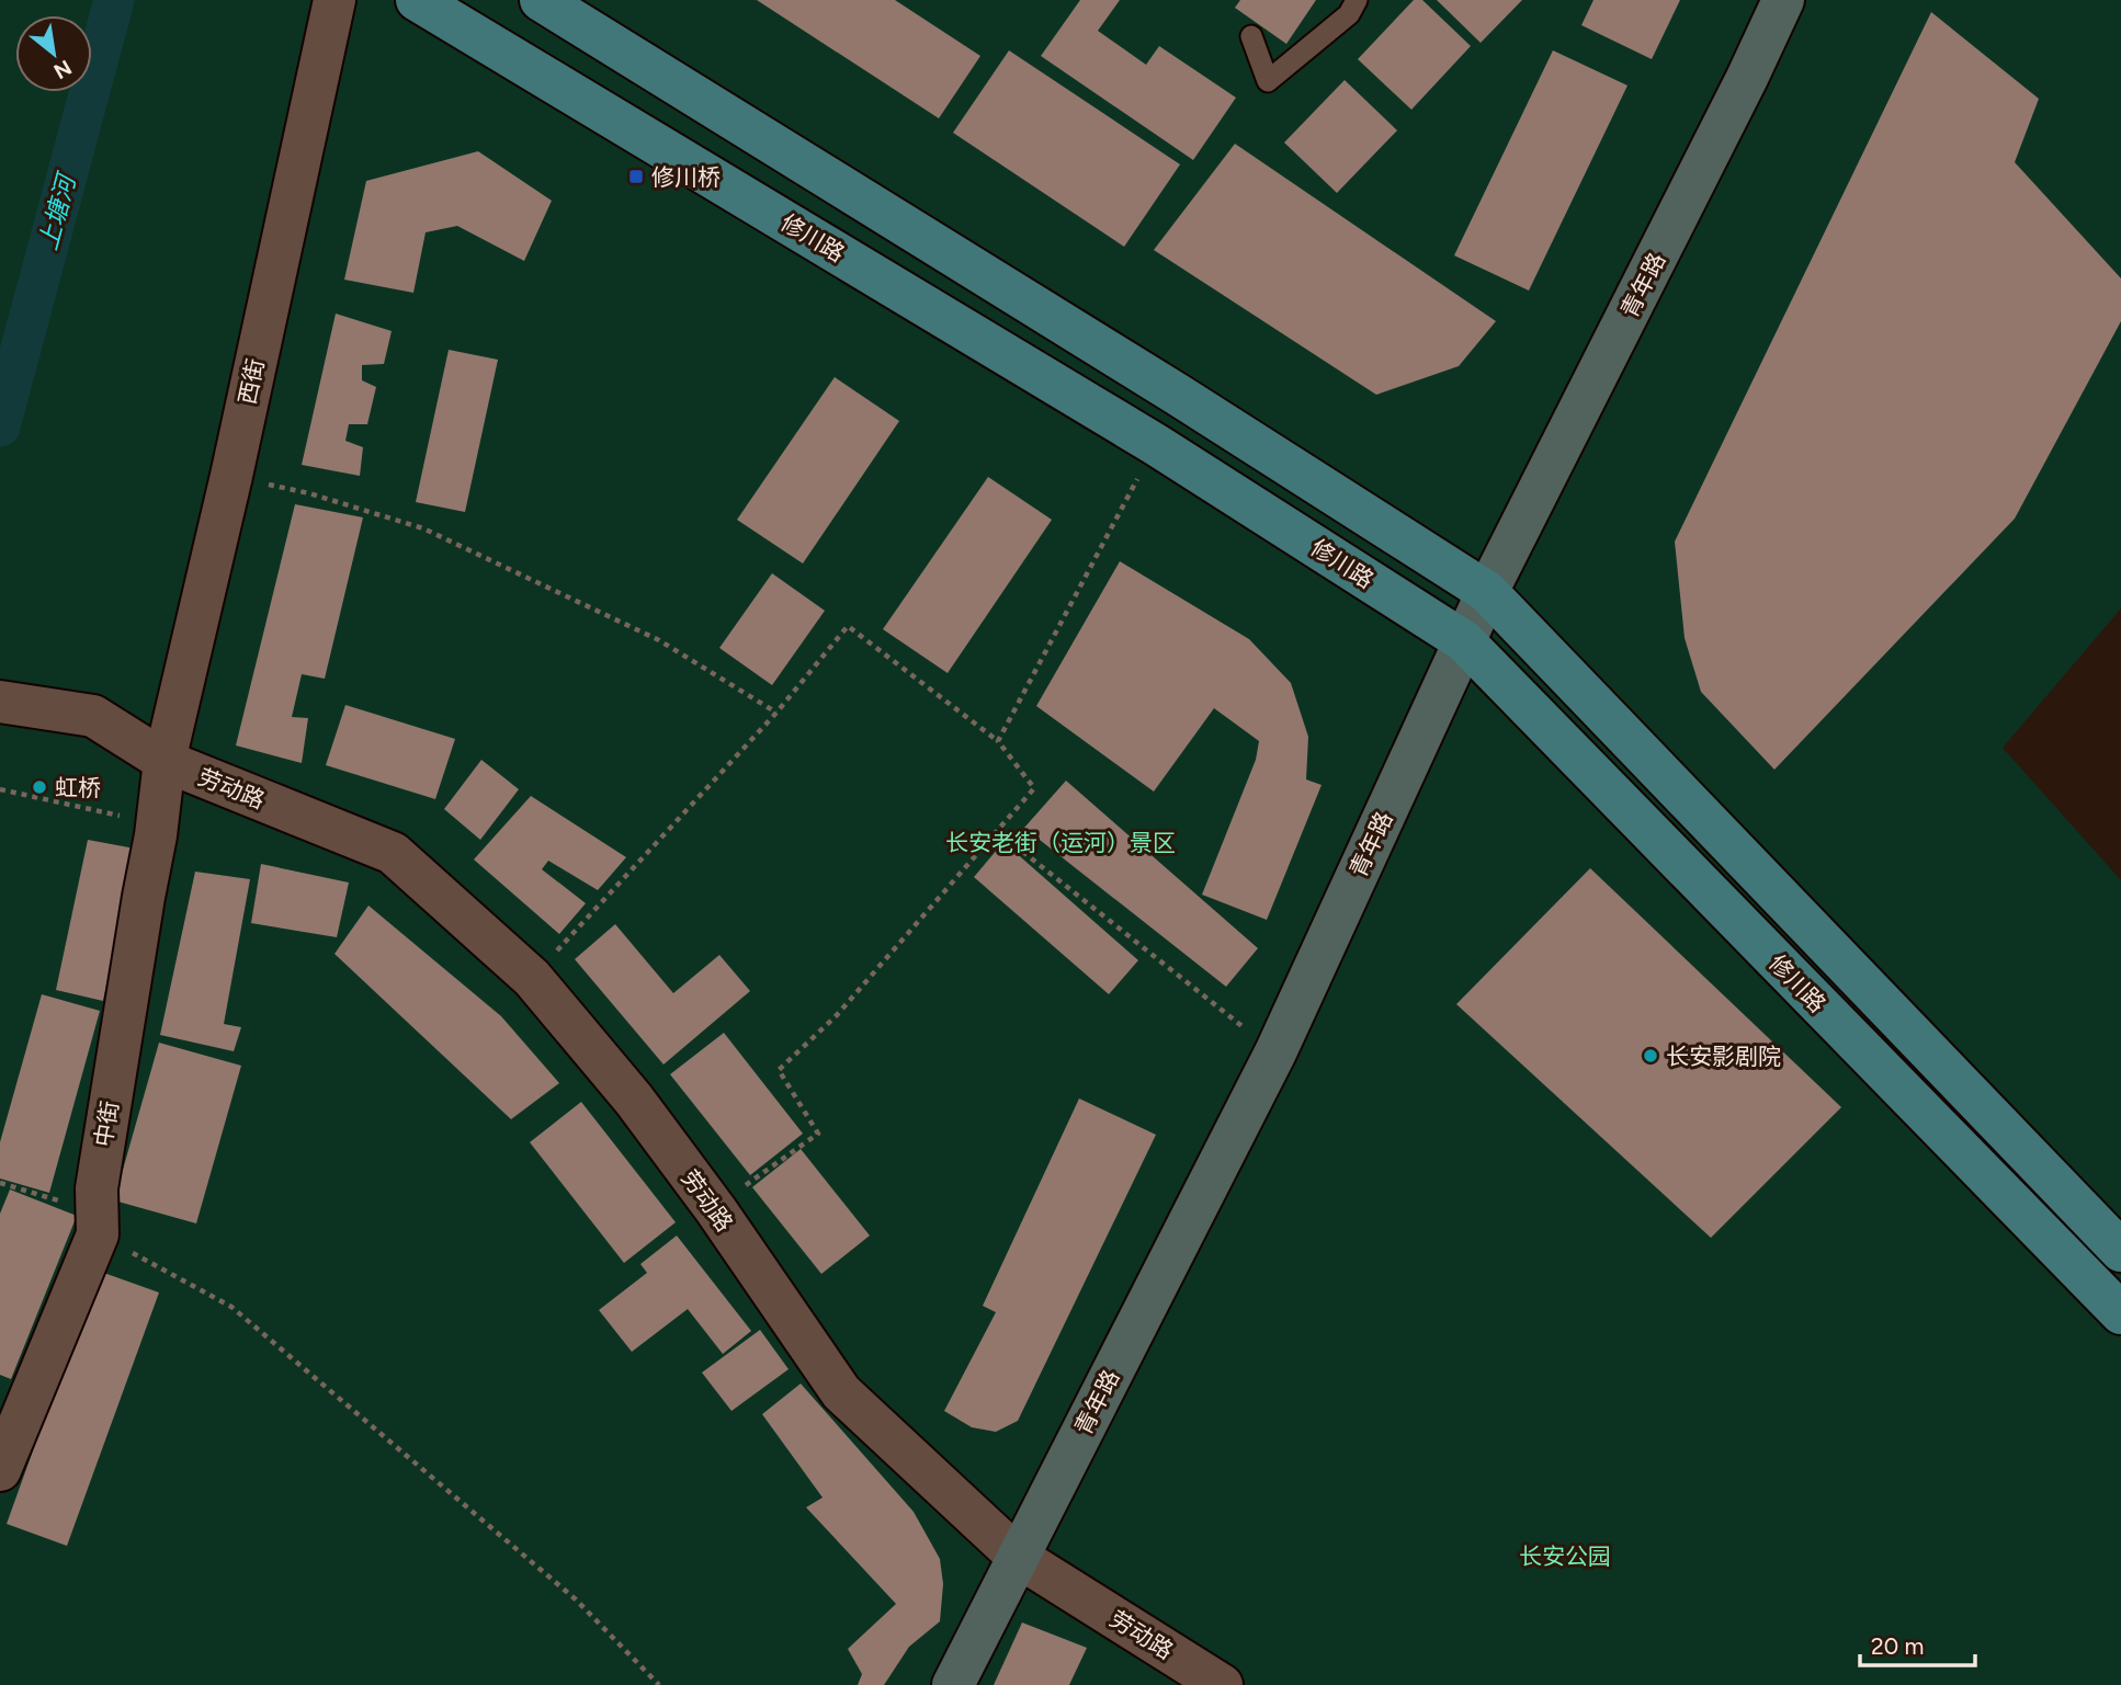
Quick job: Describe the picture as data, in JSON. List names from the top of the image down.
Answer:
{
  "streets": {
    "main road": ["修川路"],
    "street": [
      "青年路",
      "西街",
      "劳动路",
      "中街"
    ]
  },
  "crossings": [
    ["修川路", "青年路"],
    ["青年路", "劳动路"],
    ["西街", "劳动路"],
    ["西街", "中街"],
    ["劳动路", "中街"]
  ],
  "water": ["上塘河"],
  "parks": ["长安老街（运河）景区", "长安公园"],
  "places": {
    "transit": ["修川桥"],
    "other": ["虹桥", "长安影剧院"]
  },
  "scale_bar": "20 m",
  "north": "bottom right"
}
